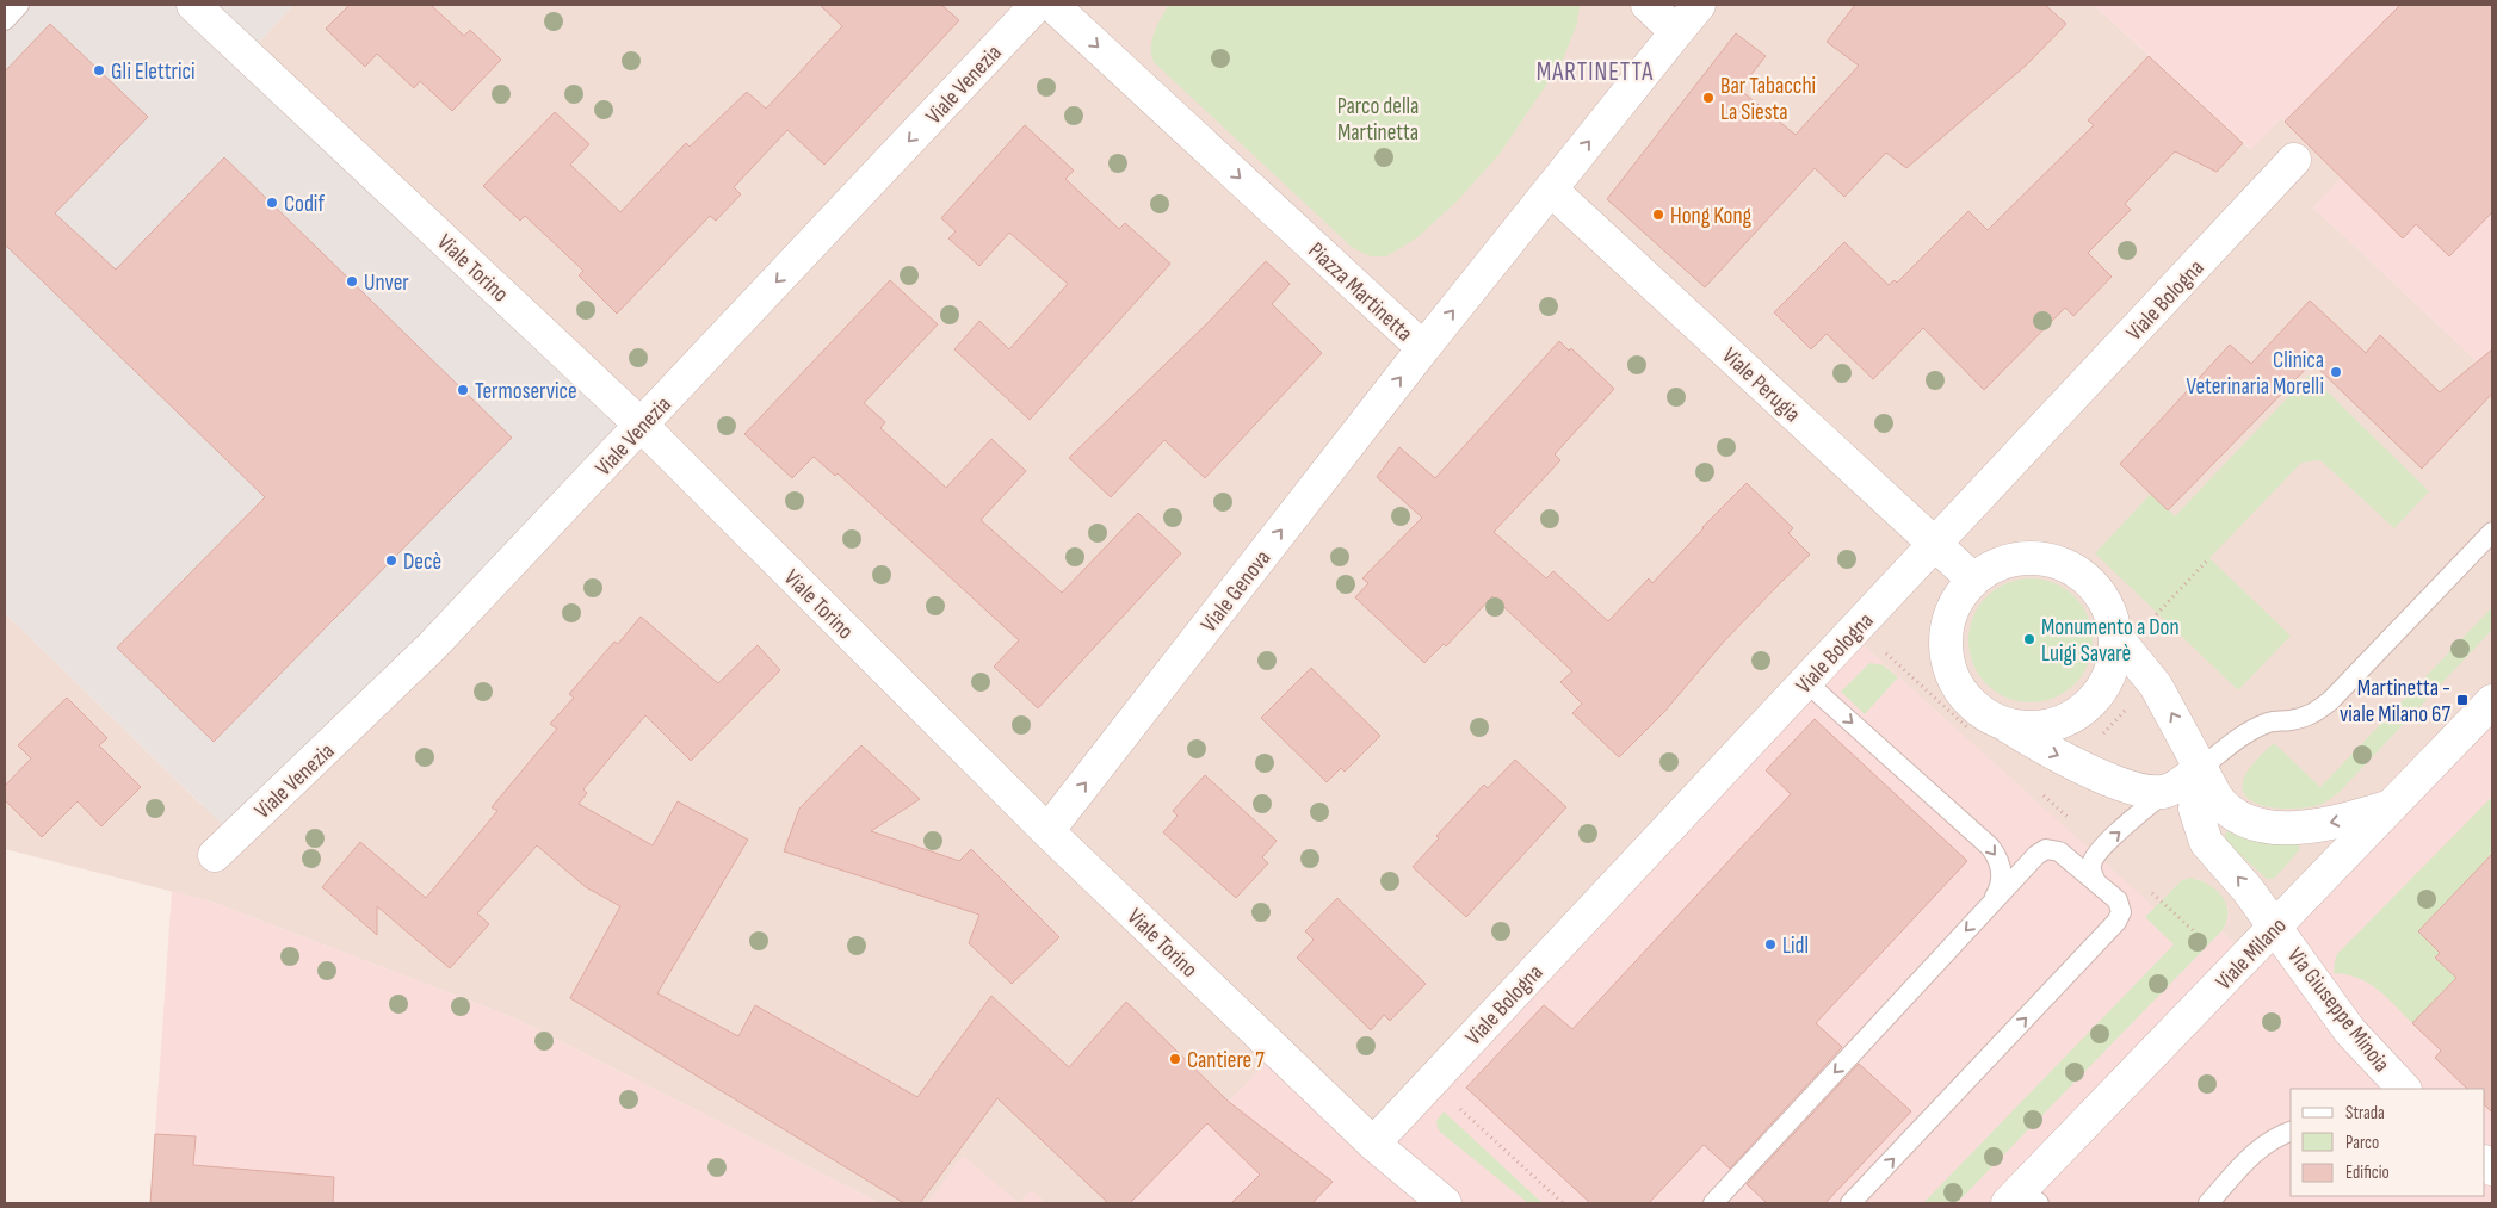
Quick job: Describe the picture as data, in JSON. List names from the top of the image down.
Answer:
{
  "streets": {
    "street": [
      "Viale Venezia",
      "Viale Torino",
      "Piazza Martinetta",
      "Viale Bologna",
      "Viale Perugia",
      "Viale Genova",
      "Viale Milano",
      "Via Giuseppe Minoia"
    ]
  },
  "crossings": [
    ["Viale Venezia", "Viale Torino"],
    ["Viale Torino", "Viale Bologna"],
    ["Viale Torino", "Viale Genova"],
    ["Piazza Martinetta", "Viale Perugia"],
    ["Piazza Martinetta", "Viale Genova"],
    ["Viale Bologna", "Viale Perugia"],
    ["Viale Milano", "Via Giuseppe Minoia"]
  ],
  "one_way": ["Viale Venezia", "Viale Genova", "Via Giuseppe Minoia"],
  "districts": ["MARTINETTA"],
  "parks": ["Parco della Martinetta"],
  "places": {
    "other": [
      "Gli Elettrici",
      "Bar Tabacchi La Siesta",
      "Codif",
      "Hong Kong",
      "Unver",
      "Clinica Veterinaria Morelli",
      "Termoservice",
      "Decè",
      "Monumento a Don Luigi Savarè",
      "Lidl",
      "Cantiere 7"
    ],
    "transit": ["Martinetta - viale Milano 67"]
  },
  "legend": ["Strada", "Parco", "Edificio"]
}
